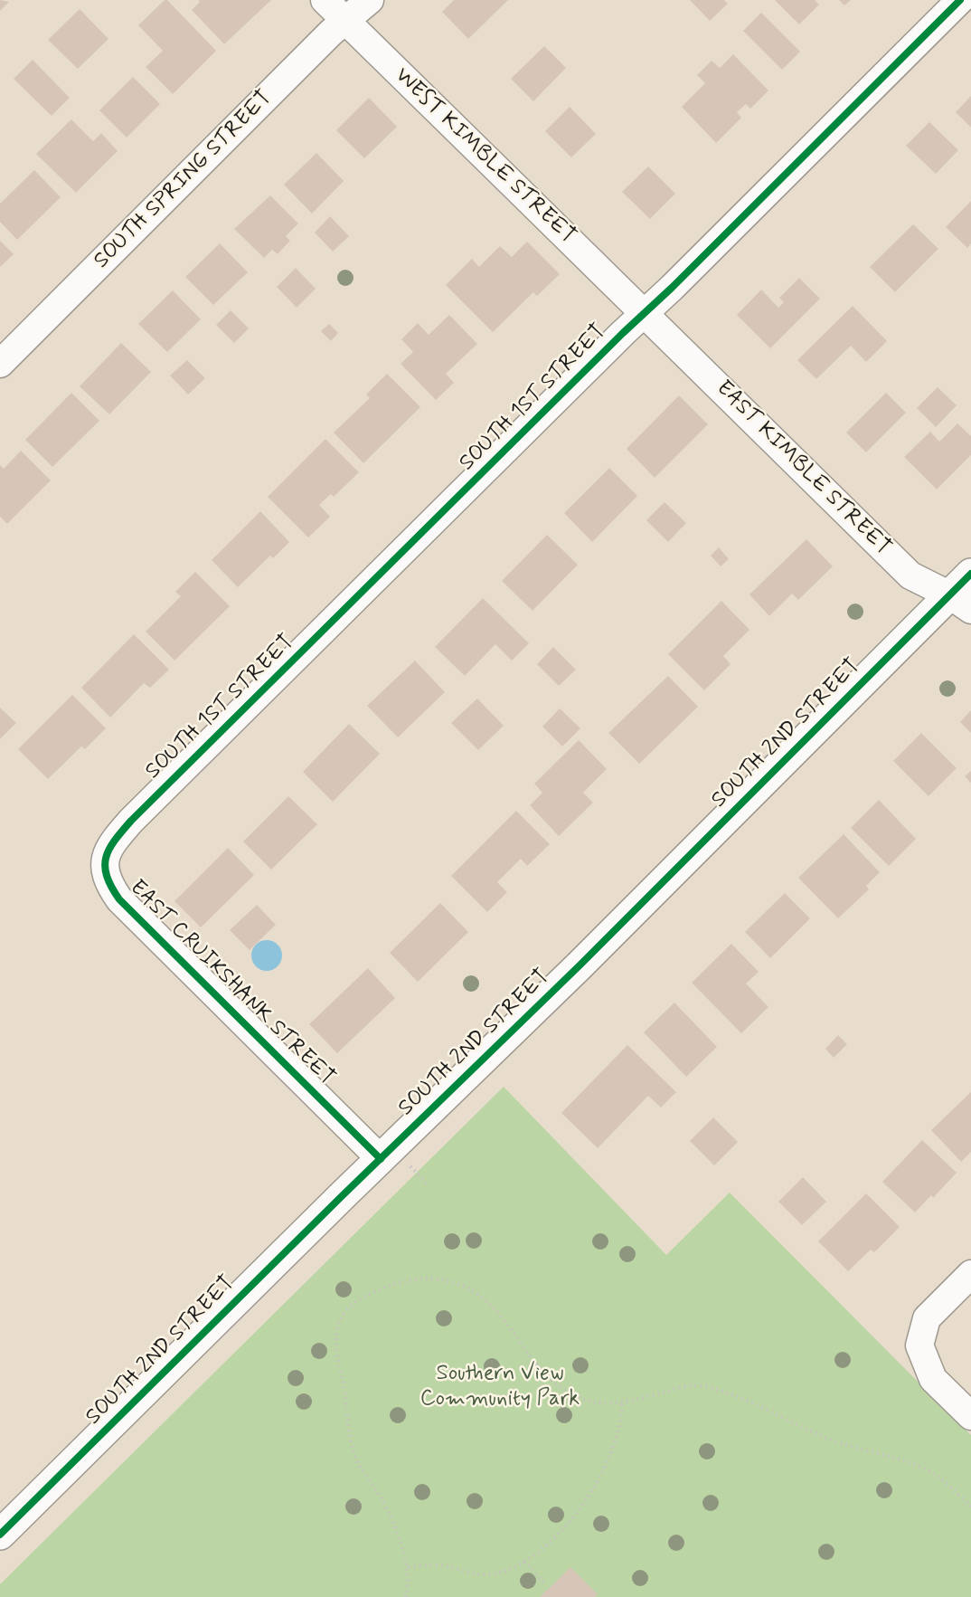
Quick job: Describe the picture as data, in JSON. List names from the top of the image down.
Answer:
{
  "streets": {
    "street": [
      "WEST KIMBLE STREET",
      "SOUTH SPRING STREET",
      "SOUTH 1ST STREET",
      "EAST KIMBLE STREET",
      "SOUTH 2ND STREET",
      "EAST CRUIKSHANK STREET"
    ]
  },
  "crossings": [
    ["WEST KIMBLE STREET", "SOUTH SPRING STREET"],
    ["WEST KIMBLE STREET", "SOUTH 1ST STREET"],
    ["WEST KIMBLE STREET", "EAST KIMBLE STREET"],
    ["SOUTH 1ST STREET", "EAST KIMBLE STREET"],
    ["SOUTH 1ST STREET", "EAST CRUIKSHANK STREET"],
    ["EAST KIMBLE STREET", "SOUTH 2ND STREET"],
    ["SOUTH 2ND STREET", "EAST CRUIKSHANK STREET"]
  ],
  "parks": ["Southern View Community Park"]
}
